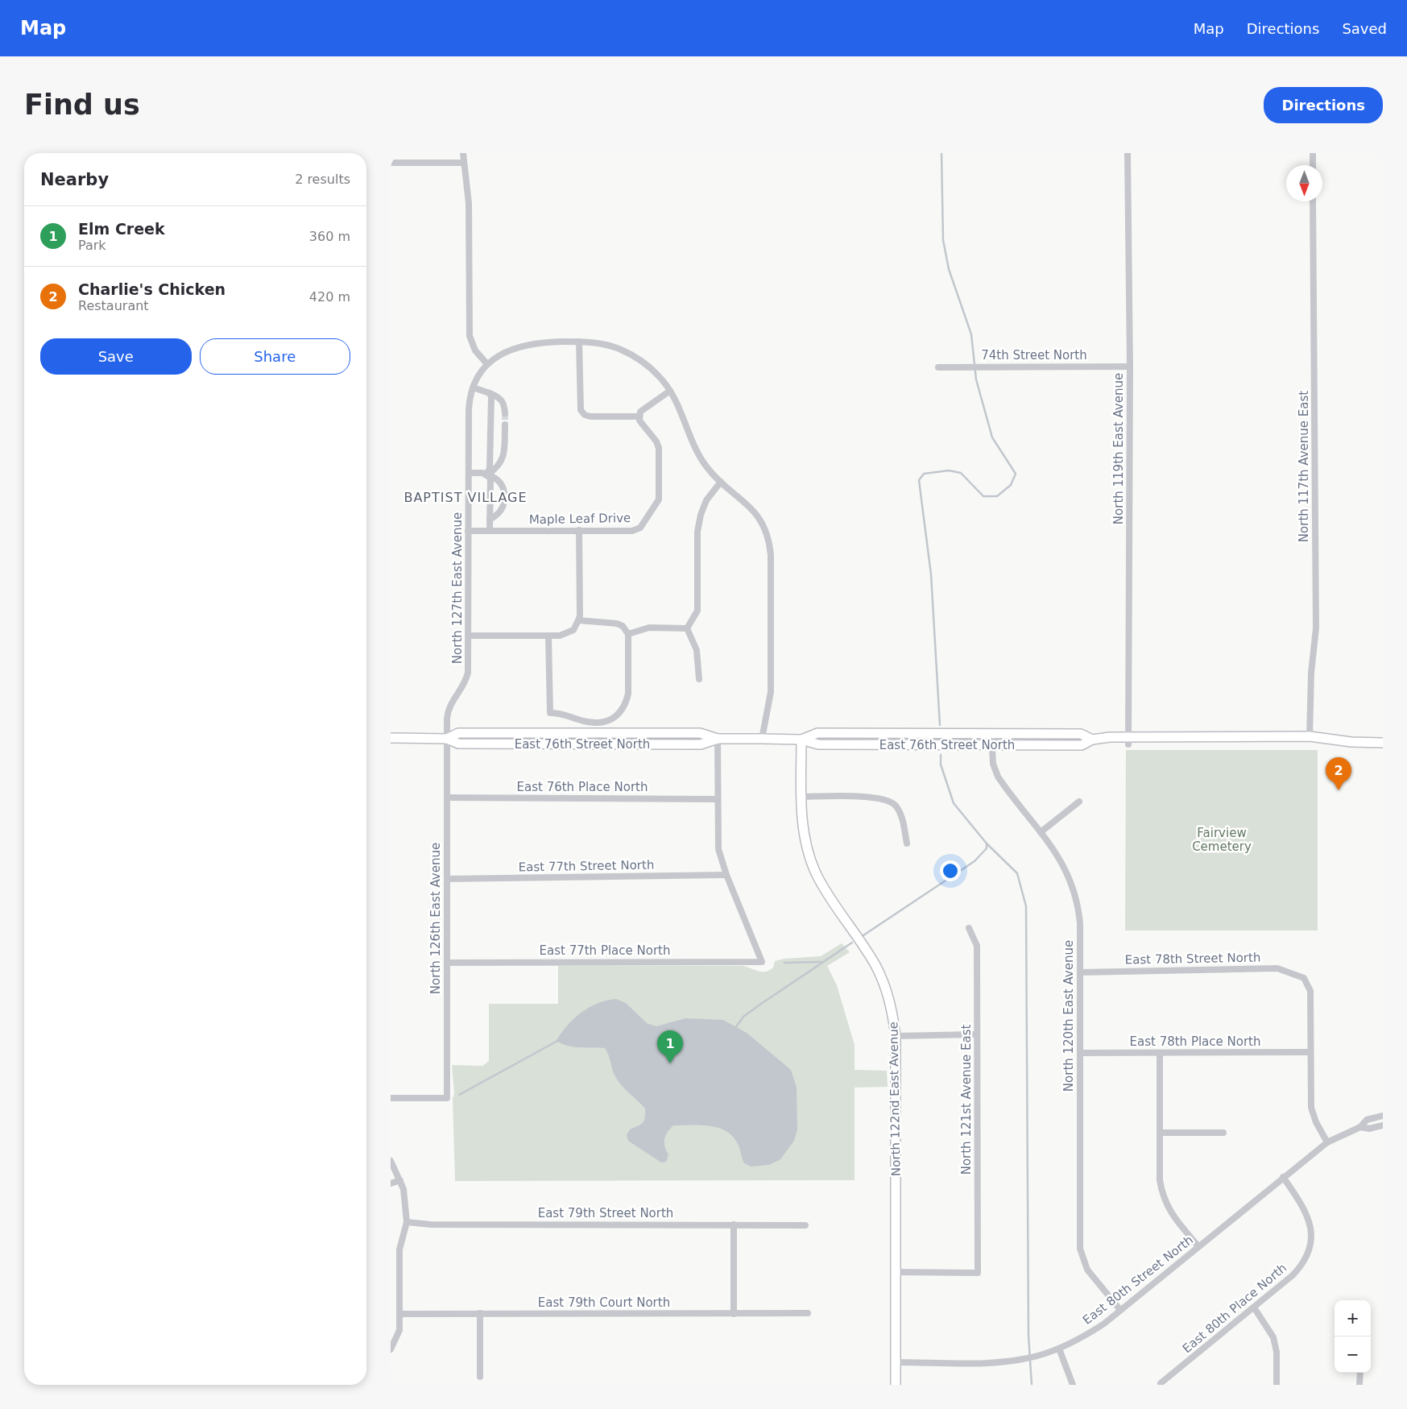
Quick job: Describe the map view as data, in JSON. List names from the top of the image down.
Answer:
{
  "streets": {
    "main road": ["East 76th Street North", "North 122nd East Avenue"],
    "street": [
      "74th Street North",
      "North 119th East Avenue",
      "North 117th Avenue East",
      "Maple Leaf Drive",
      "North 127th East Avenue",
      "East 76th Place North",
      "East 77th Street North",
      "North 126th East Avenue",
      "East 77th Place North",
      "East 78th Street North",
      "North 120th East Avenue",
      "East 78th Place North",
      "North 121st Avenue East",
      "East 79th Street North",
      "East 80th Street North",
      "East 79th Court North",
      "East 80th Place North"
    ]
  },
  "crossings": [
    ["74th Street North", "North 119th East Avenue"],
    ["North 119th East Avenue", "East 76th Street North"],
    ["North 117th Avenue East", "East 76th Street North"],
    ["Maple Leaf Drive", "North 127th East Avenue"],
    ["North 127th East Avenue", "East 76th Street North"],
    ["North 127th East Avenue", "North 126th East Avenue"],
    ["East 76th Street North", "North 126th East Avenue"],
    ["East 76th Street North", "North 120th East Avenue"],
    ["East 76th Street North", "North 122nd East Avenue"],
    ["East 76th Place North", "North 126th East Avenue"],
    ["East 77th Street North", "North 126th East Avenue"],
    ["East 77th Street North", "East 77th Place North"],
    ["North 126th East Avenue", "East 77th Place North"],
    ["East 78th Street North", "North 120th East Avenue"],
    ["East 78th Street North", "East 78th Place North"],
    ["North 120th East Avenue", "East 78th Place North"],
    ["North 120th East Avenue", "East 80th Street North"],
    ["North 122nd East Avenue", "North 121st Avenue East"],
    ["North 122nd East Avenue", "East 80th Street North"],
    ["East 80th Street North", "East 80th Place North"]
  ],
  "districts": ["BAPTIST VILLAGE"],
  "parks": ["Fairview Cemetery"],
  "north": "bottom",
  "page": {
    "header": "Map",
    "nav": ["Map", "Directions", "Saved"],
    "buttons": [
      "Directions",
      ["Save", "Share"]
    ],
    "title": "Find us",
    "heading": ["Nearby", "2 results"],
    "list": [
      {
        "mark": "1",
        "name": "Elm Creek",
        "note": "Park",
        "value": "360 m"
      },
      {
        "mark": "2",
        "name": "Charlie's Chicken",
        "note": "Restaurant",
        "value": "420 m"
      }
    ],
    "pins": ["2", "1"],
    "map_buttons": ["+", "−"]
  }
}
